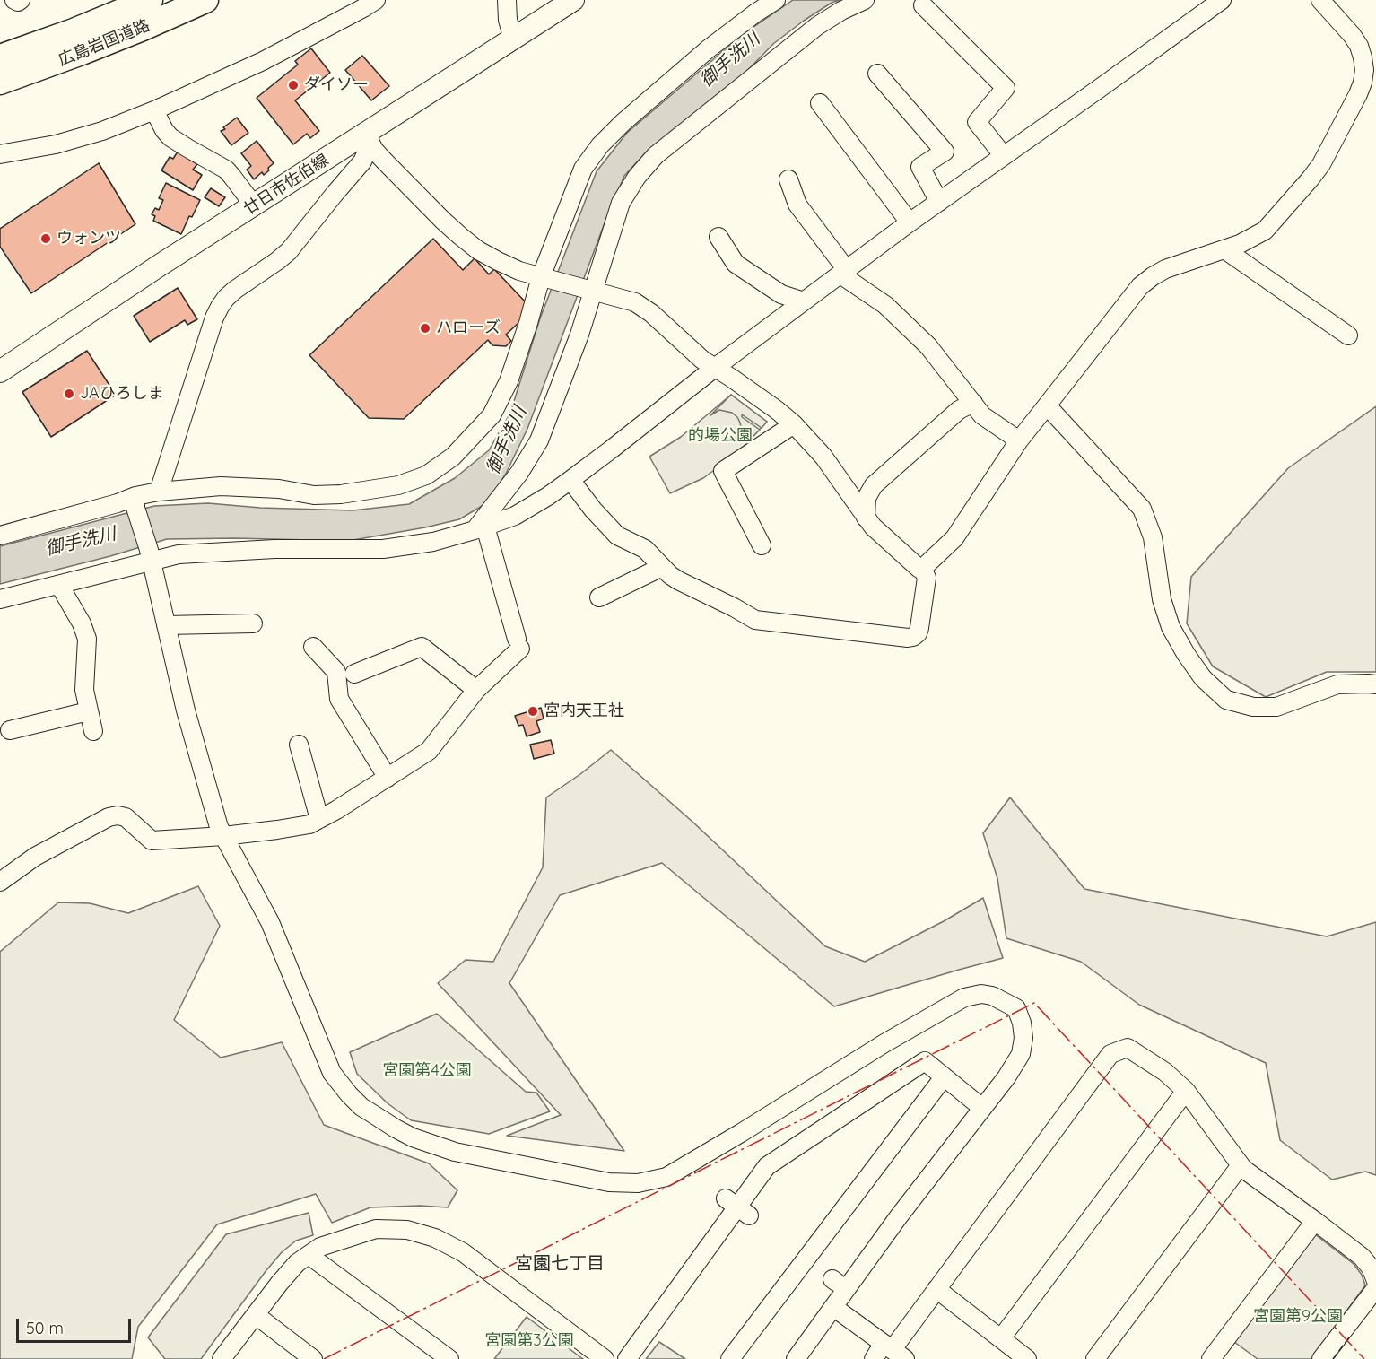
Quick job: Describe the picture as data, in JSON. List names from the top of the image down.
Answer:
{
  "streets": {
    "highway": ["広島岩国道路"],
    "main road": ["廿日市佐伯線"]
  },
  "districts": ["宮園七丁目"],
  "water": ["御手洗川"],
  "parks": [
    "的場公園",
    "宮園第4公園",
    "宮園第9公園",
    "宮園第3公園"
  ],
  "places": [
    "ダイソー",
    "ウォンツ",
    "ハローズ",
    "JAひろしま",
    "宮内天王社"
  ],
  "scale_bar": "50 m"
}
